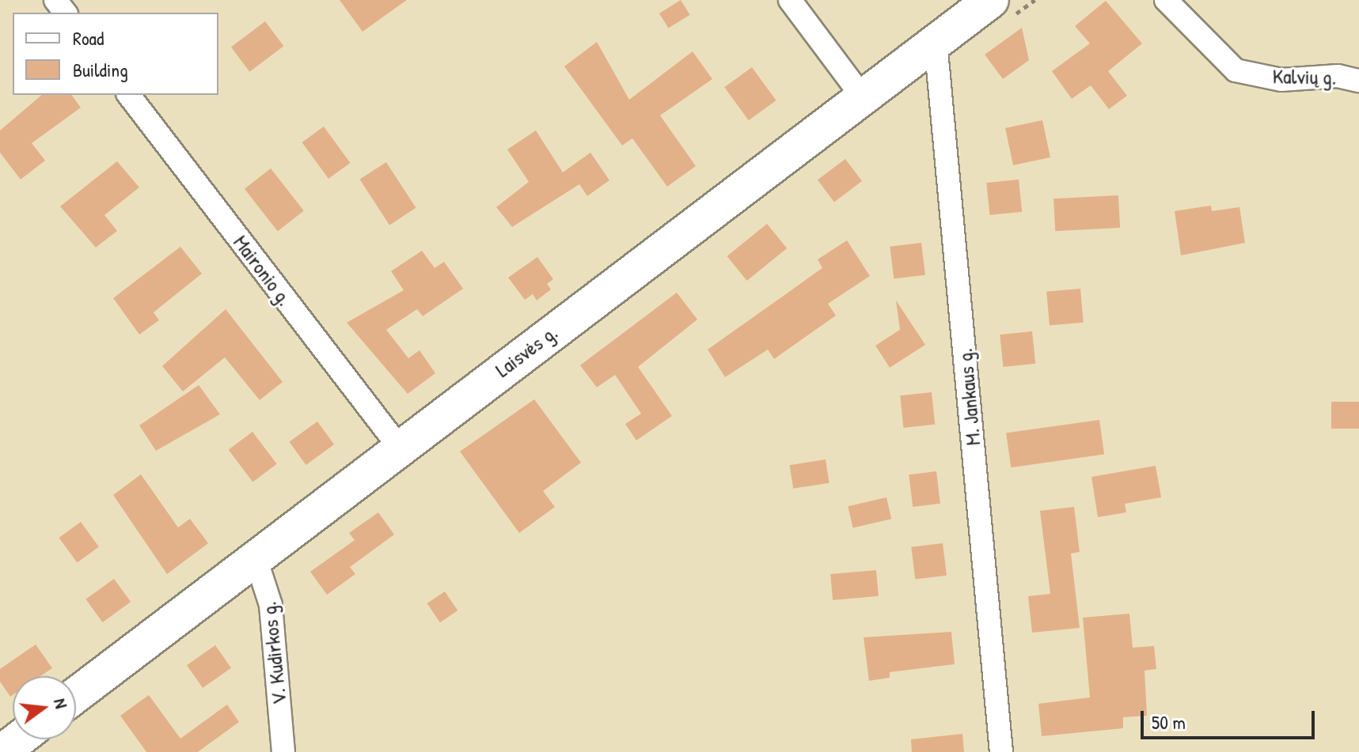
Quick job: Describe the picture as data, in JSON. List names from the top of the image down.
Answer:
{
  "streets": {
    "main road": ["Laisvės g."],
    "street": [
      "Kalvių g.",
      "Maironio g.",
      "M. Jankaus g.",
      "V. Kudirkos g."
    ]
  },
  "crossings": [
    ["Maironio g.", "Laisvės g."],
    ["Laisvės g.", "M. Jankaus g."],
    ["Laisvės g.", "V. Kudirkos g."]
  ],
  "legend": ["Road", "Building"],
  "scale_bar": "50 m",
  "north": "right"
}
